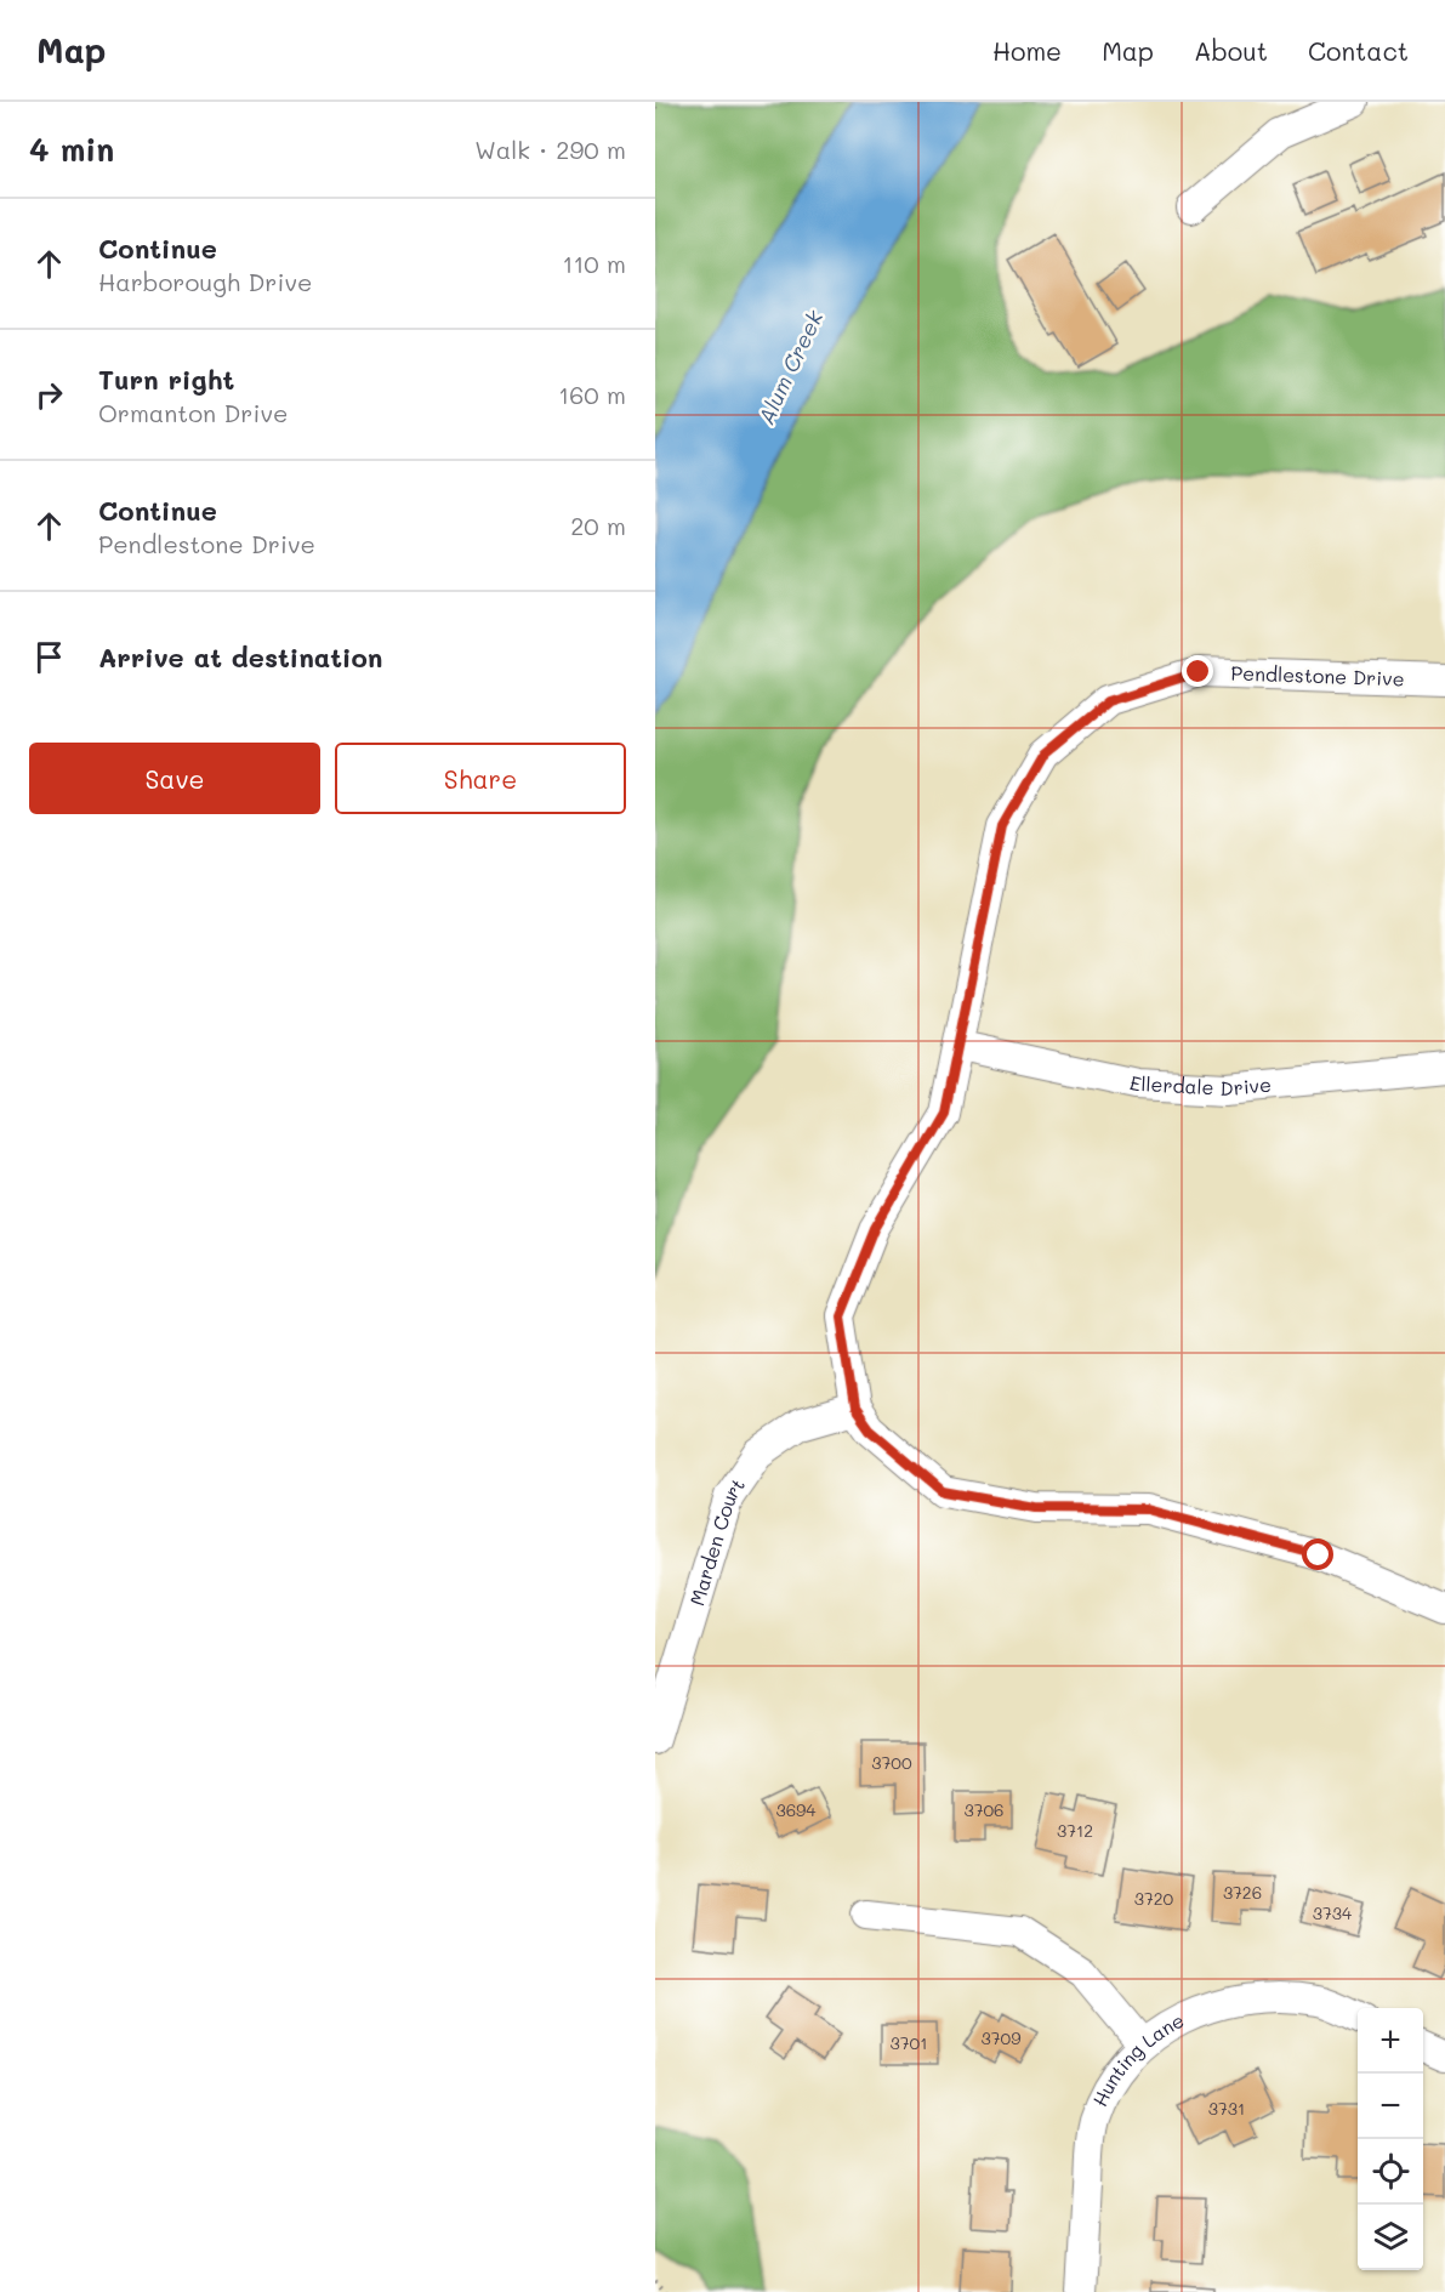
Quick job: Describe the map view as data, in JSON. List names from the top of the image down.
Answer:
{
  "streets": {
    "street": [
      "Pendlestone Drive",
      "Ellerdale Drive",
      "Marden Court",
      "Hunting Lane"
    ]
  },
  "crossings": [
    ["Pendlestone Drive", "Ellerdale Drive"]
  ],
  "water": ["Alum Creek"],
  "house_numbers": [
    "3700",
    "3694",
    "3706",
    "3712",
    "3726",
    "3720",
    "3734",
    "3709",
    "3701",
    "3731"
  ],
  "page": {
    "header": "Map",
    "nav": [
      "Home",
      "Map",
      "About",
      "Contact"
    ],
    "heading": ["4 min", "Walk · 290 m"],
    "list": [
      ["Continue", "Harborough Drive", "110 m"],
      ["Turn right", "Ormanton Drive", "160 m"],
      ["Continue", "Pendlestone Drive", "20 m"],
      "Arrive at destination"
    ],
    "buttons": ["Save", "Share"],
    "map_buttons": ["+", "−"]
  }
}
